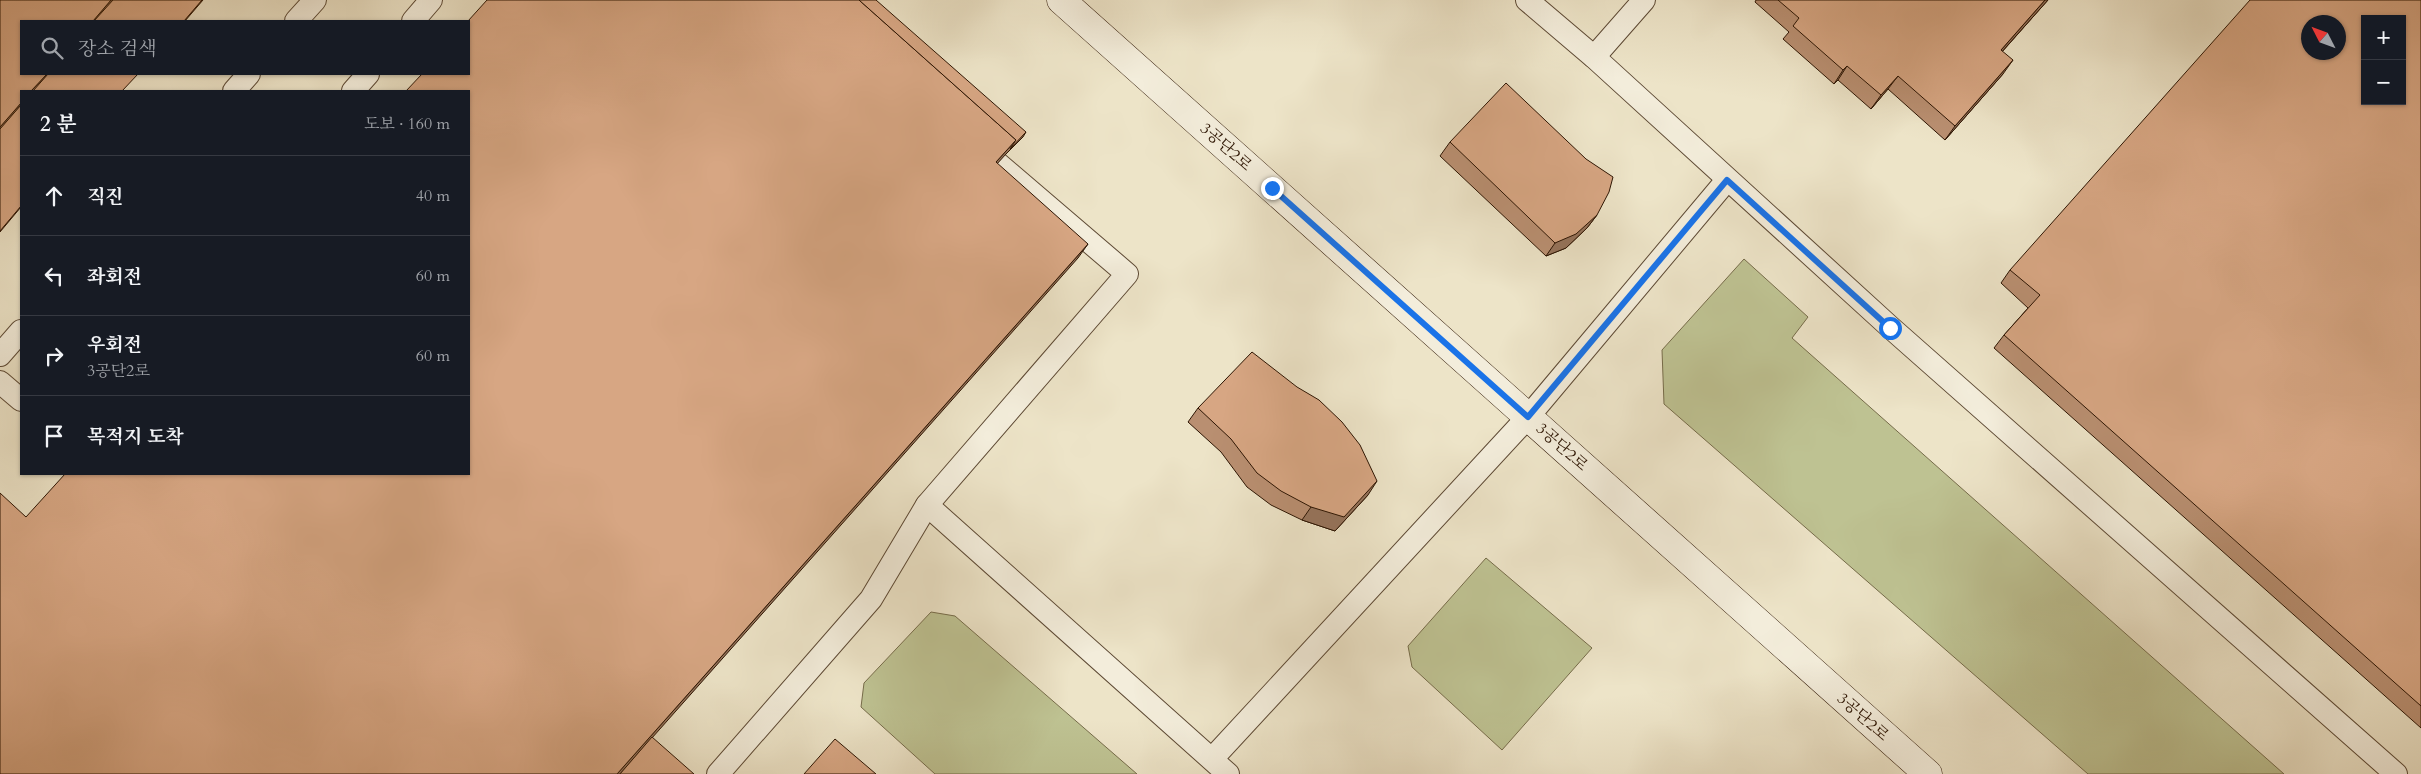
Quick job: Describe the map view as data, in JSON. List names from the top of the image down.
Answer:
{
  "streets": {
    "street": ["3공단2로"]
  },
  "north": "top left",
  "page": {
    "map_buttons": ["+", "−"],
    "search": "장소 검색",
    "heading": ["2 분", "도보 · 160 m"],
    "list": [
      ["직진", "40 m"],
      ["좌회전", "60 m"],
      ["우회전", "3공단2로", "60 m"],
      "목적지 도착"
    ]
  }
}
